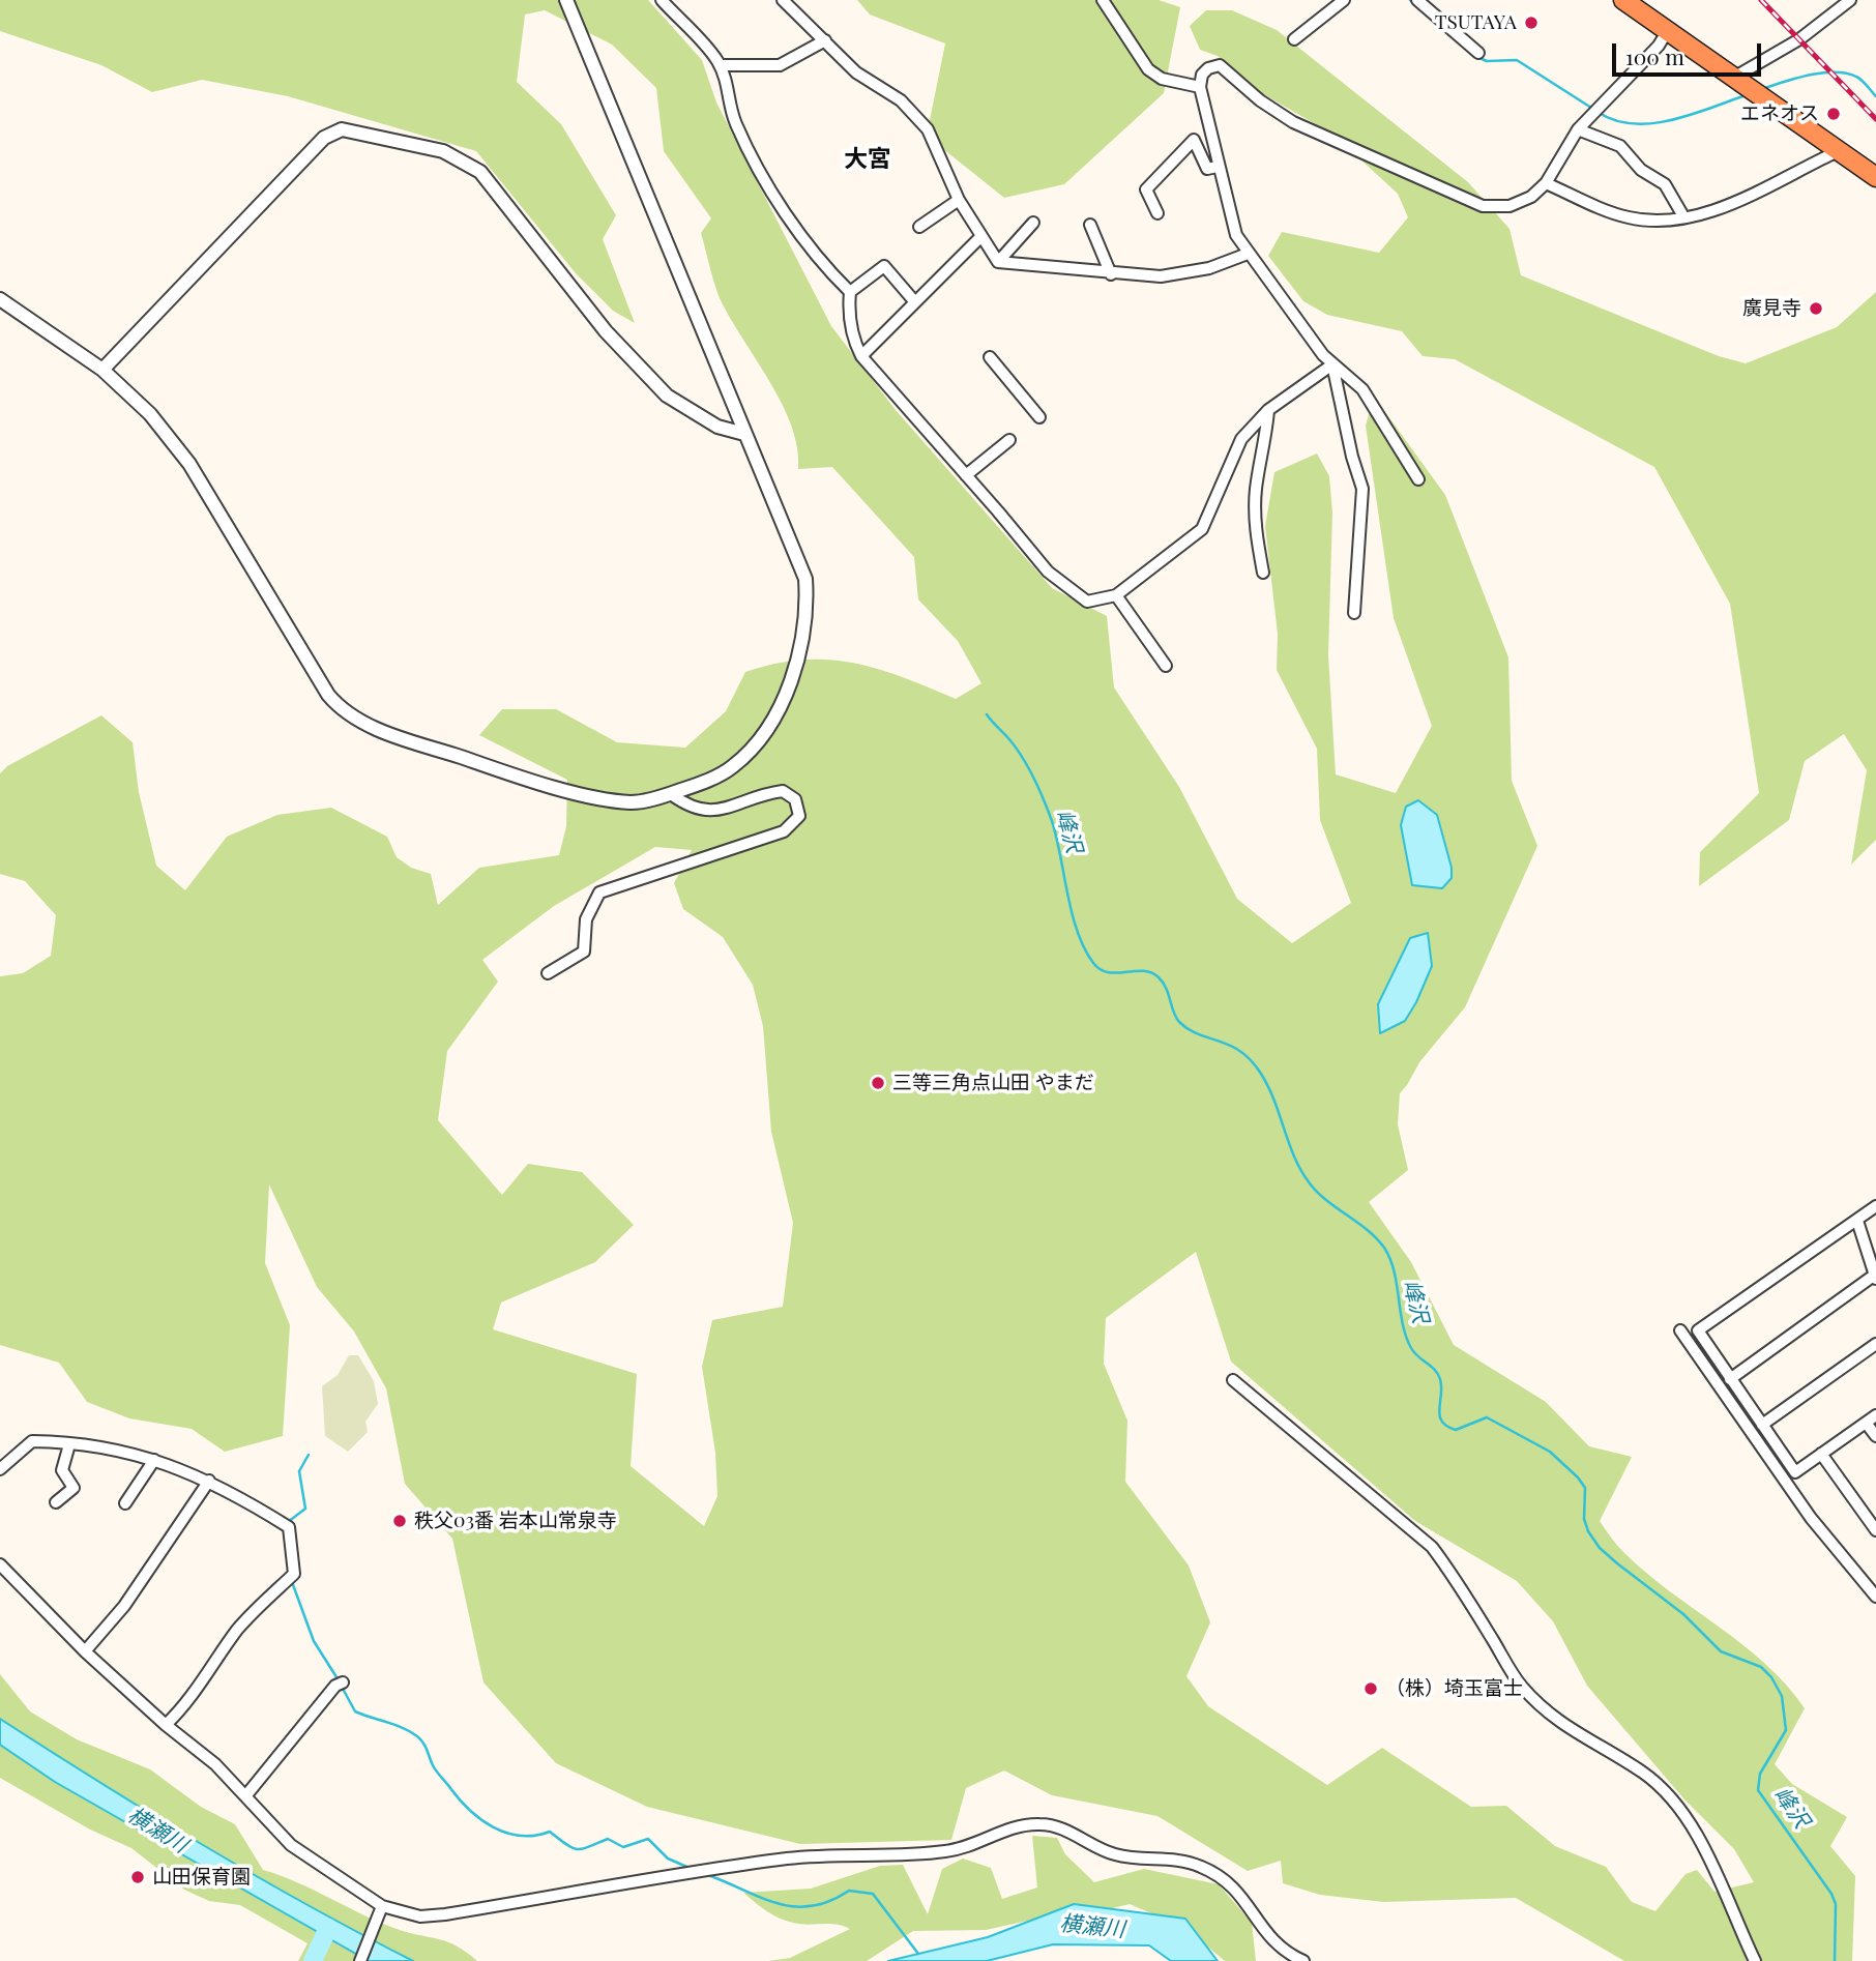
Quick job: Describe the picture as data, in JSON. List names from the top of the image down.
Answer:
{
  "districts": ["大宮"],
  "water": ["峰沢", "横瀬川"],
  "places": [
    "TSUTAYA",
    "エネオス",
    "廣見寺",
    "三等三角点山田 やまだ",
    "秩父03番 岩本山常泉寺",
    "（株）埼玉富士",
    "山田保育園"
  ],
  "scale_bar": "100 m"
}
